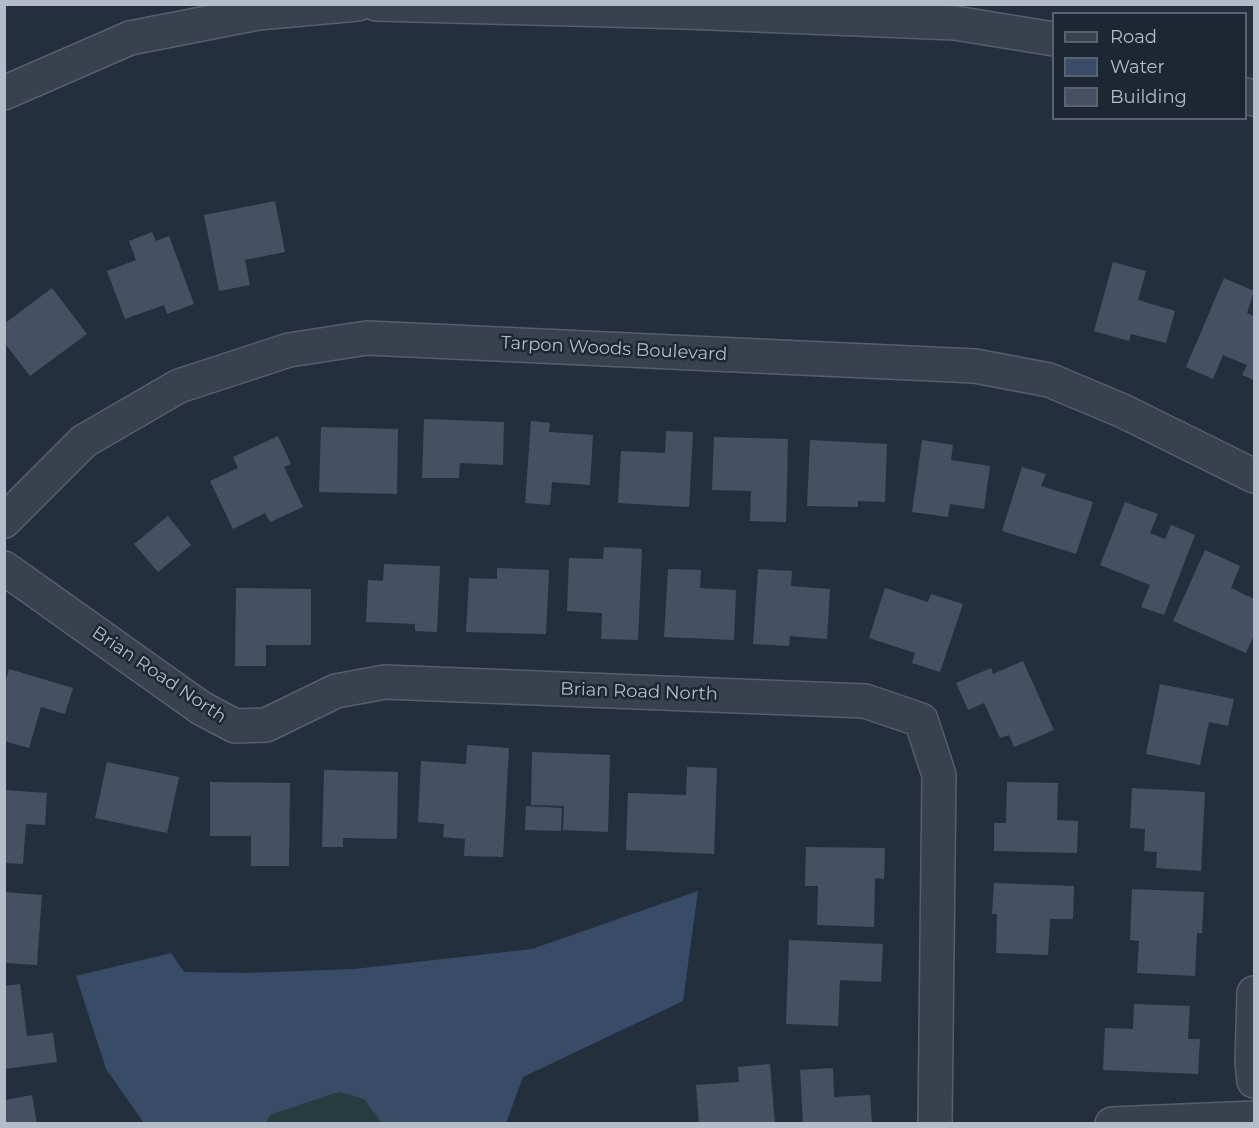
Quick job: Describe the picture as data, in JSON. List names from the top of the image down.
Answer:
{
  "streets": {
    "street": ["Tarpon Woods Boulevard", "Brian Road North"]
  },
  "legend": ["Road", "Water", "Building"]
}
